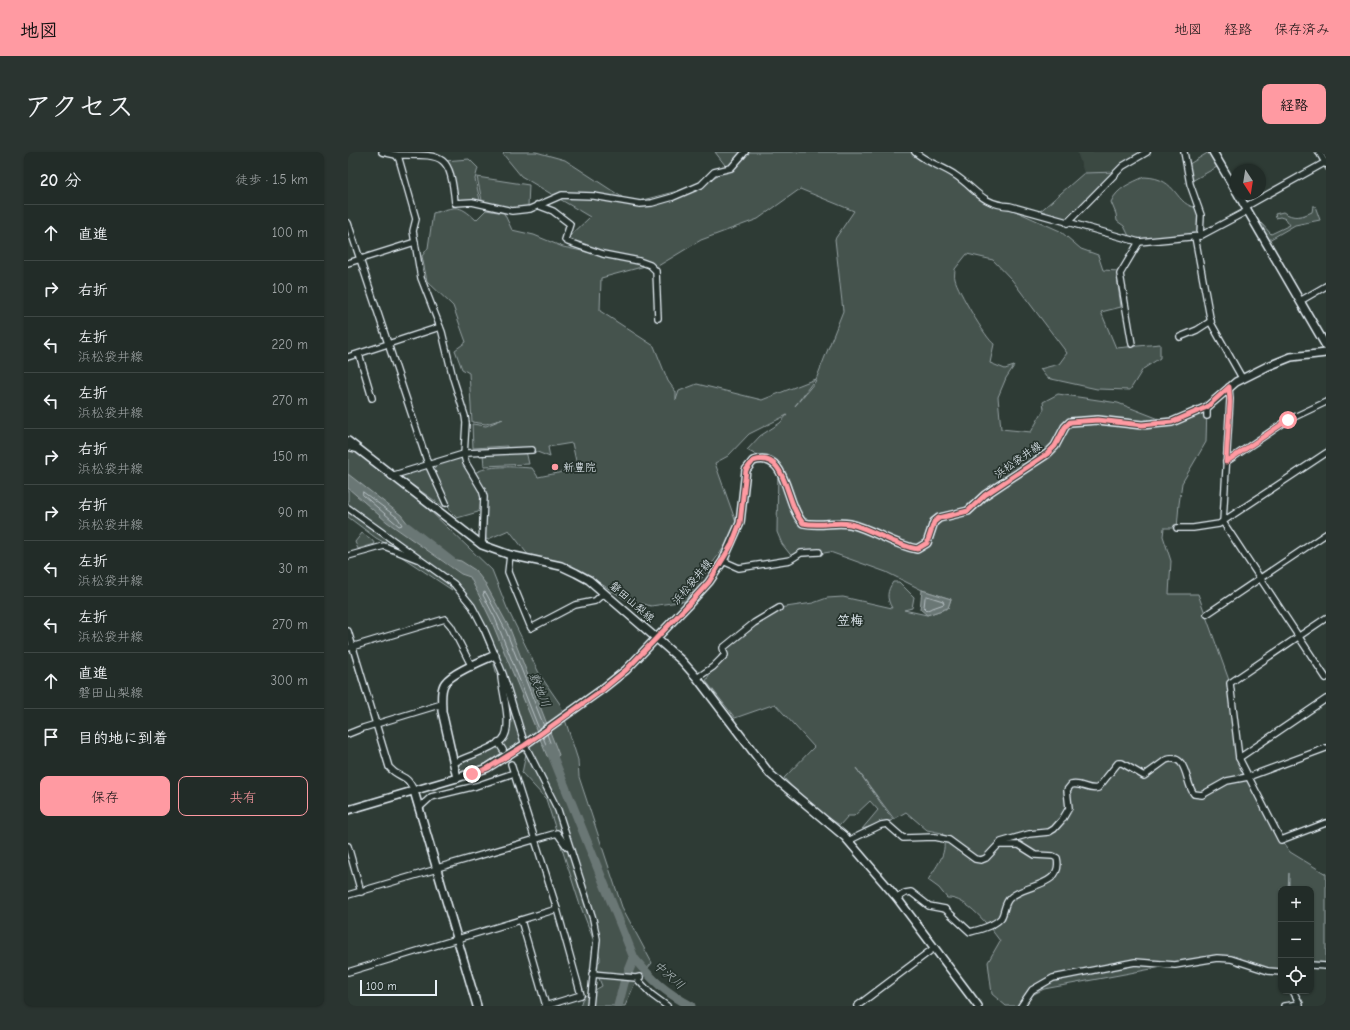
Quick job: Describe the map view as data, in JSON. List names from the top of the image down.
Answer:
{
  "streets": {
    "main road": ["浜松袋井線", "磐田山梨線"]
  },
  "crossings": [
    ["浜松袋井線", "磐田山梨線"]
  ],
  "districts": ["笠梅"],
  "water": ["敷地川", "中沢川"],
  "places": ["新豊院"],
  "scale_bar": "100 m",
  "north": "bottom",
  "page": {
    "header": "地図",
    "nav": ["地図", "経路", "保存済み"],
    "title": "アクセス",
    "buttons": [
      "経路",
      ["保存", "共有"]
    ],
    "heading": ["20 分", "徒歩 · 1.5 km"],
    "list": [
      ["直進", "100 m"],
      ["右折", "100 m"],
      ["左折", "浜松袋井線", "220 m"],
      ["左折", "浜松袋井線", "270 m"],
      ["右折", "浜松袋井線", "150 m"],
      ["右折", "浜松袋井線", "90 m"],
      ["左折", "浜松袋井線", "30 m"],
      ["左折", "浜松袋井線", "270 m"],
      ["直進", "磐田山梨線", "300 m"],
      "目的地に到着"
    ],
    "map_buttons": ["+", "−"],
    "scale": "100 m"
  }
}
